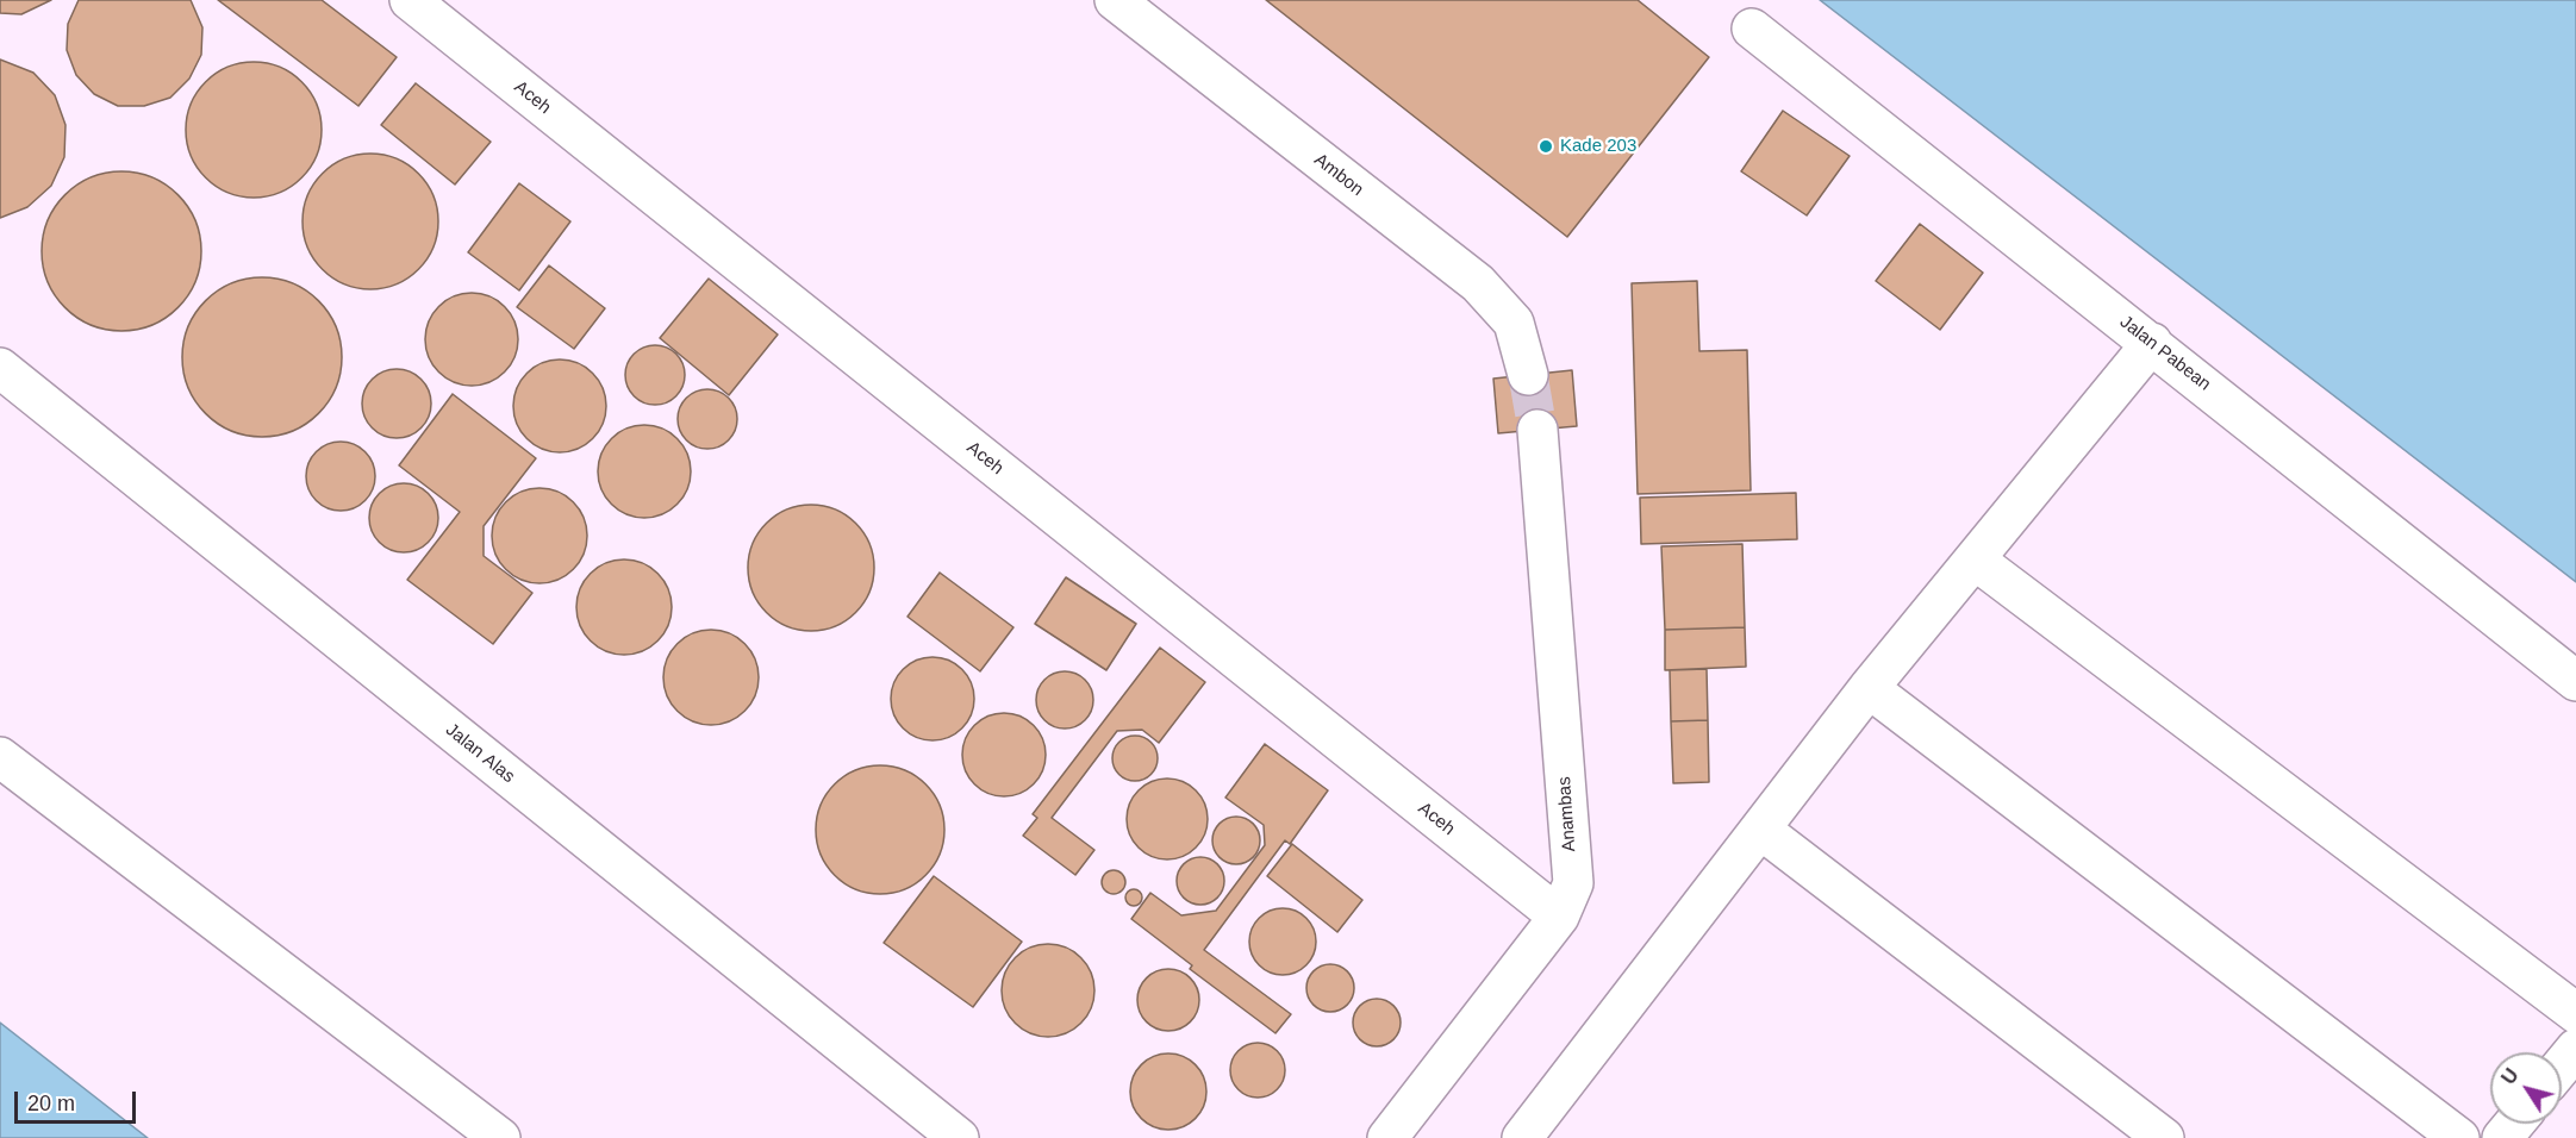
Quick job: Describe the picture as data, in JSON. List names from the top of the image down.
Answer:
{
  "streets": {
    "lane": [
      "Aceh",
      "Ambon",
      "Jalan Pabean",
      "Jalan Alas",
      "Anambas"
    ]
  },
  "crossings": [
    ["Aceh", "Anambas"]
  ],
  "places": ["Kade 203"],
  "scale_bar": "20 m",
  "north": "top left"
}
